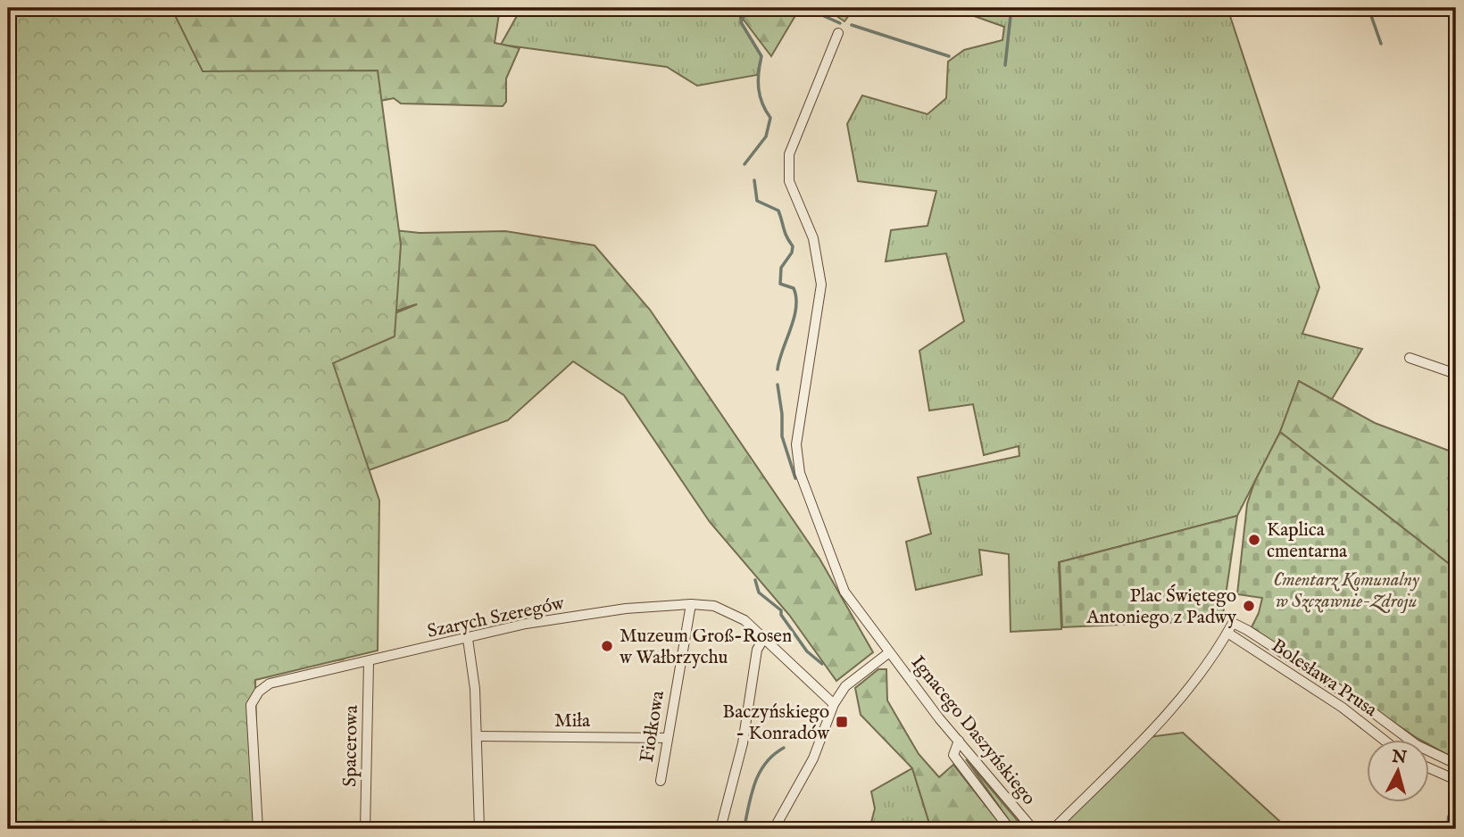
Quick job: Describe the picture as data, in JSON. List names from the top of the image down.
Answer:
{
  "streets": {
    "street": [
      "Szarych Szeregów",
      "Bolesława Prusa",
      "Miła",
      "Fiołkowa",
      "Ignacego Daszyńskiego",
      "Spacerowa"
    ]
  },
  "crossings": [
    ["Szarych Szeregów", "Fiołkowa"],
    ["Szarych Szeregów", "Spacerowa"],
    ["Miła", "Fiołkowa"]
  ],
  "parks": ["Cmentarz Komunalny w Szczawnie-Zdroju"],
  "places": {
    "other": ["Kaplica cmentarna", "Plac Świętego Antoniego z Padwy", "Muzeum Groß-Rosen w Wałbrzychu"],
    "transit": ["Baczyńskiego - Konradów"]
  },
  "north": "top"
}
